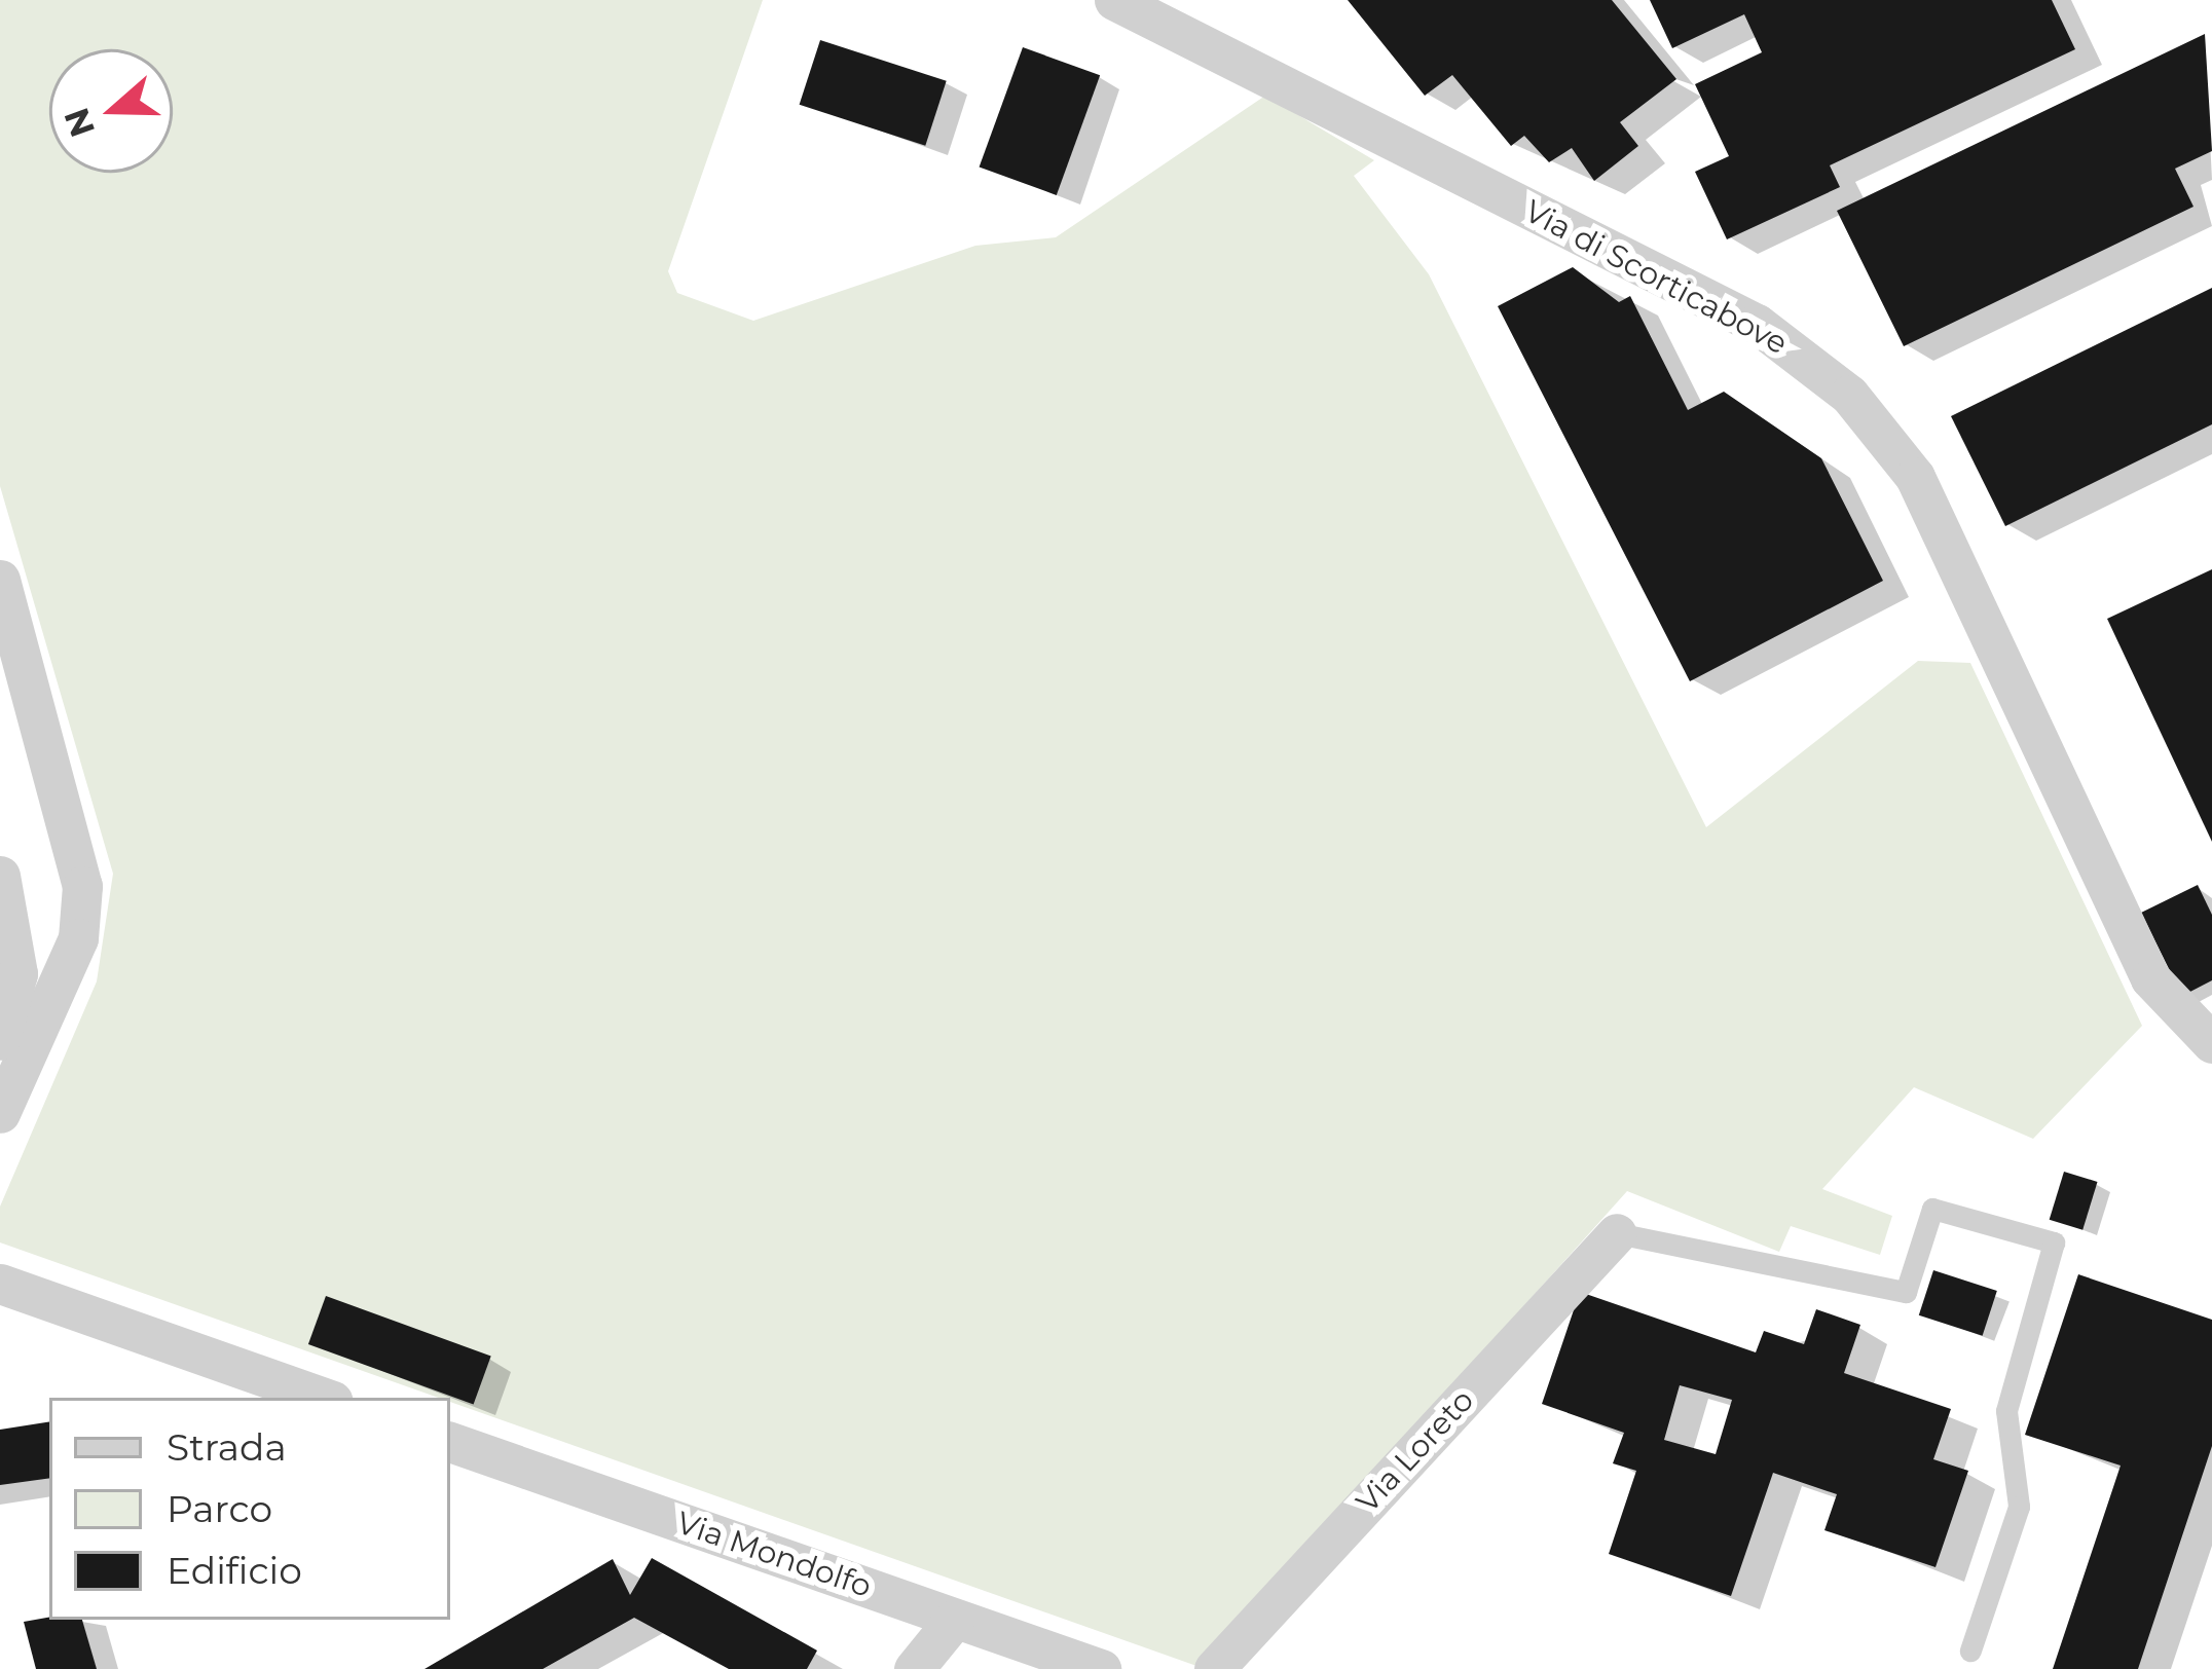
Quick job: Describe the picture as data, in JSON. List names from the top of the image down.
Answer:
{
  "streets": {
    "street": ["Via di Scorticabove", "Via Loreto", "Via Mondolfo"]
  },
  "legend": ["Strada", "Parco", "Edificio"],
  "north": "left"
}
